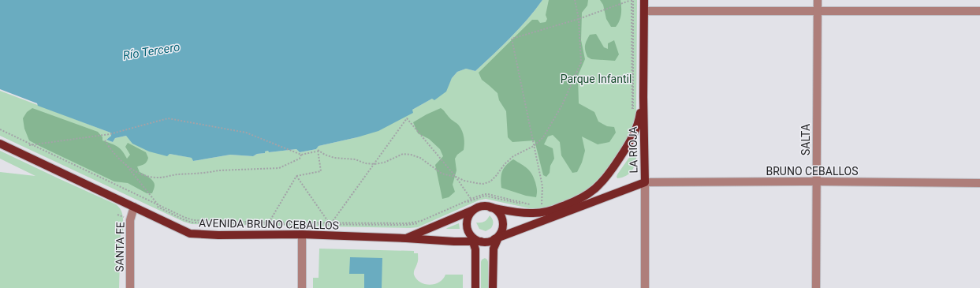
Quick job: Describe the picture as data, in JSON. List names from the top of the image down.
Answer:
{
  "streets": {
    "main road": ["LA RIOJA", "AVENIDA BRUNO CEBALLOS"],
    "street": ["SALTA", "BRUNO CEBALLOS", "SANTA FE"]
  },
  "crossings": [
    ["SALTA", "BRUNO CEBALLOS"],
    ["LA RIOJA", "BRUNO CEBALLOS"],
    ["AVENIDA BRUNO CEBALLOS", "SANTA FE"]
  ],
  "water": ["Río Tercero"],
  "parks": ["Parque Infantil"]
}
